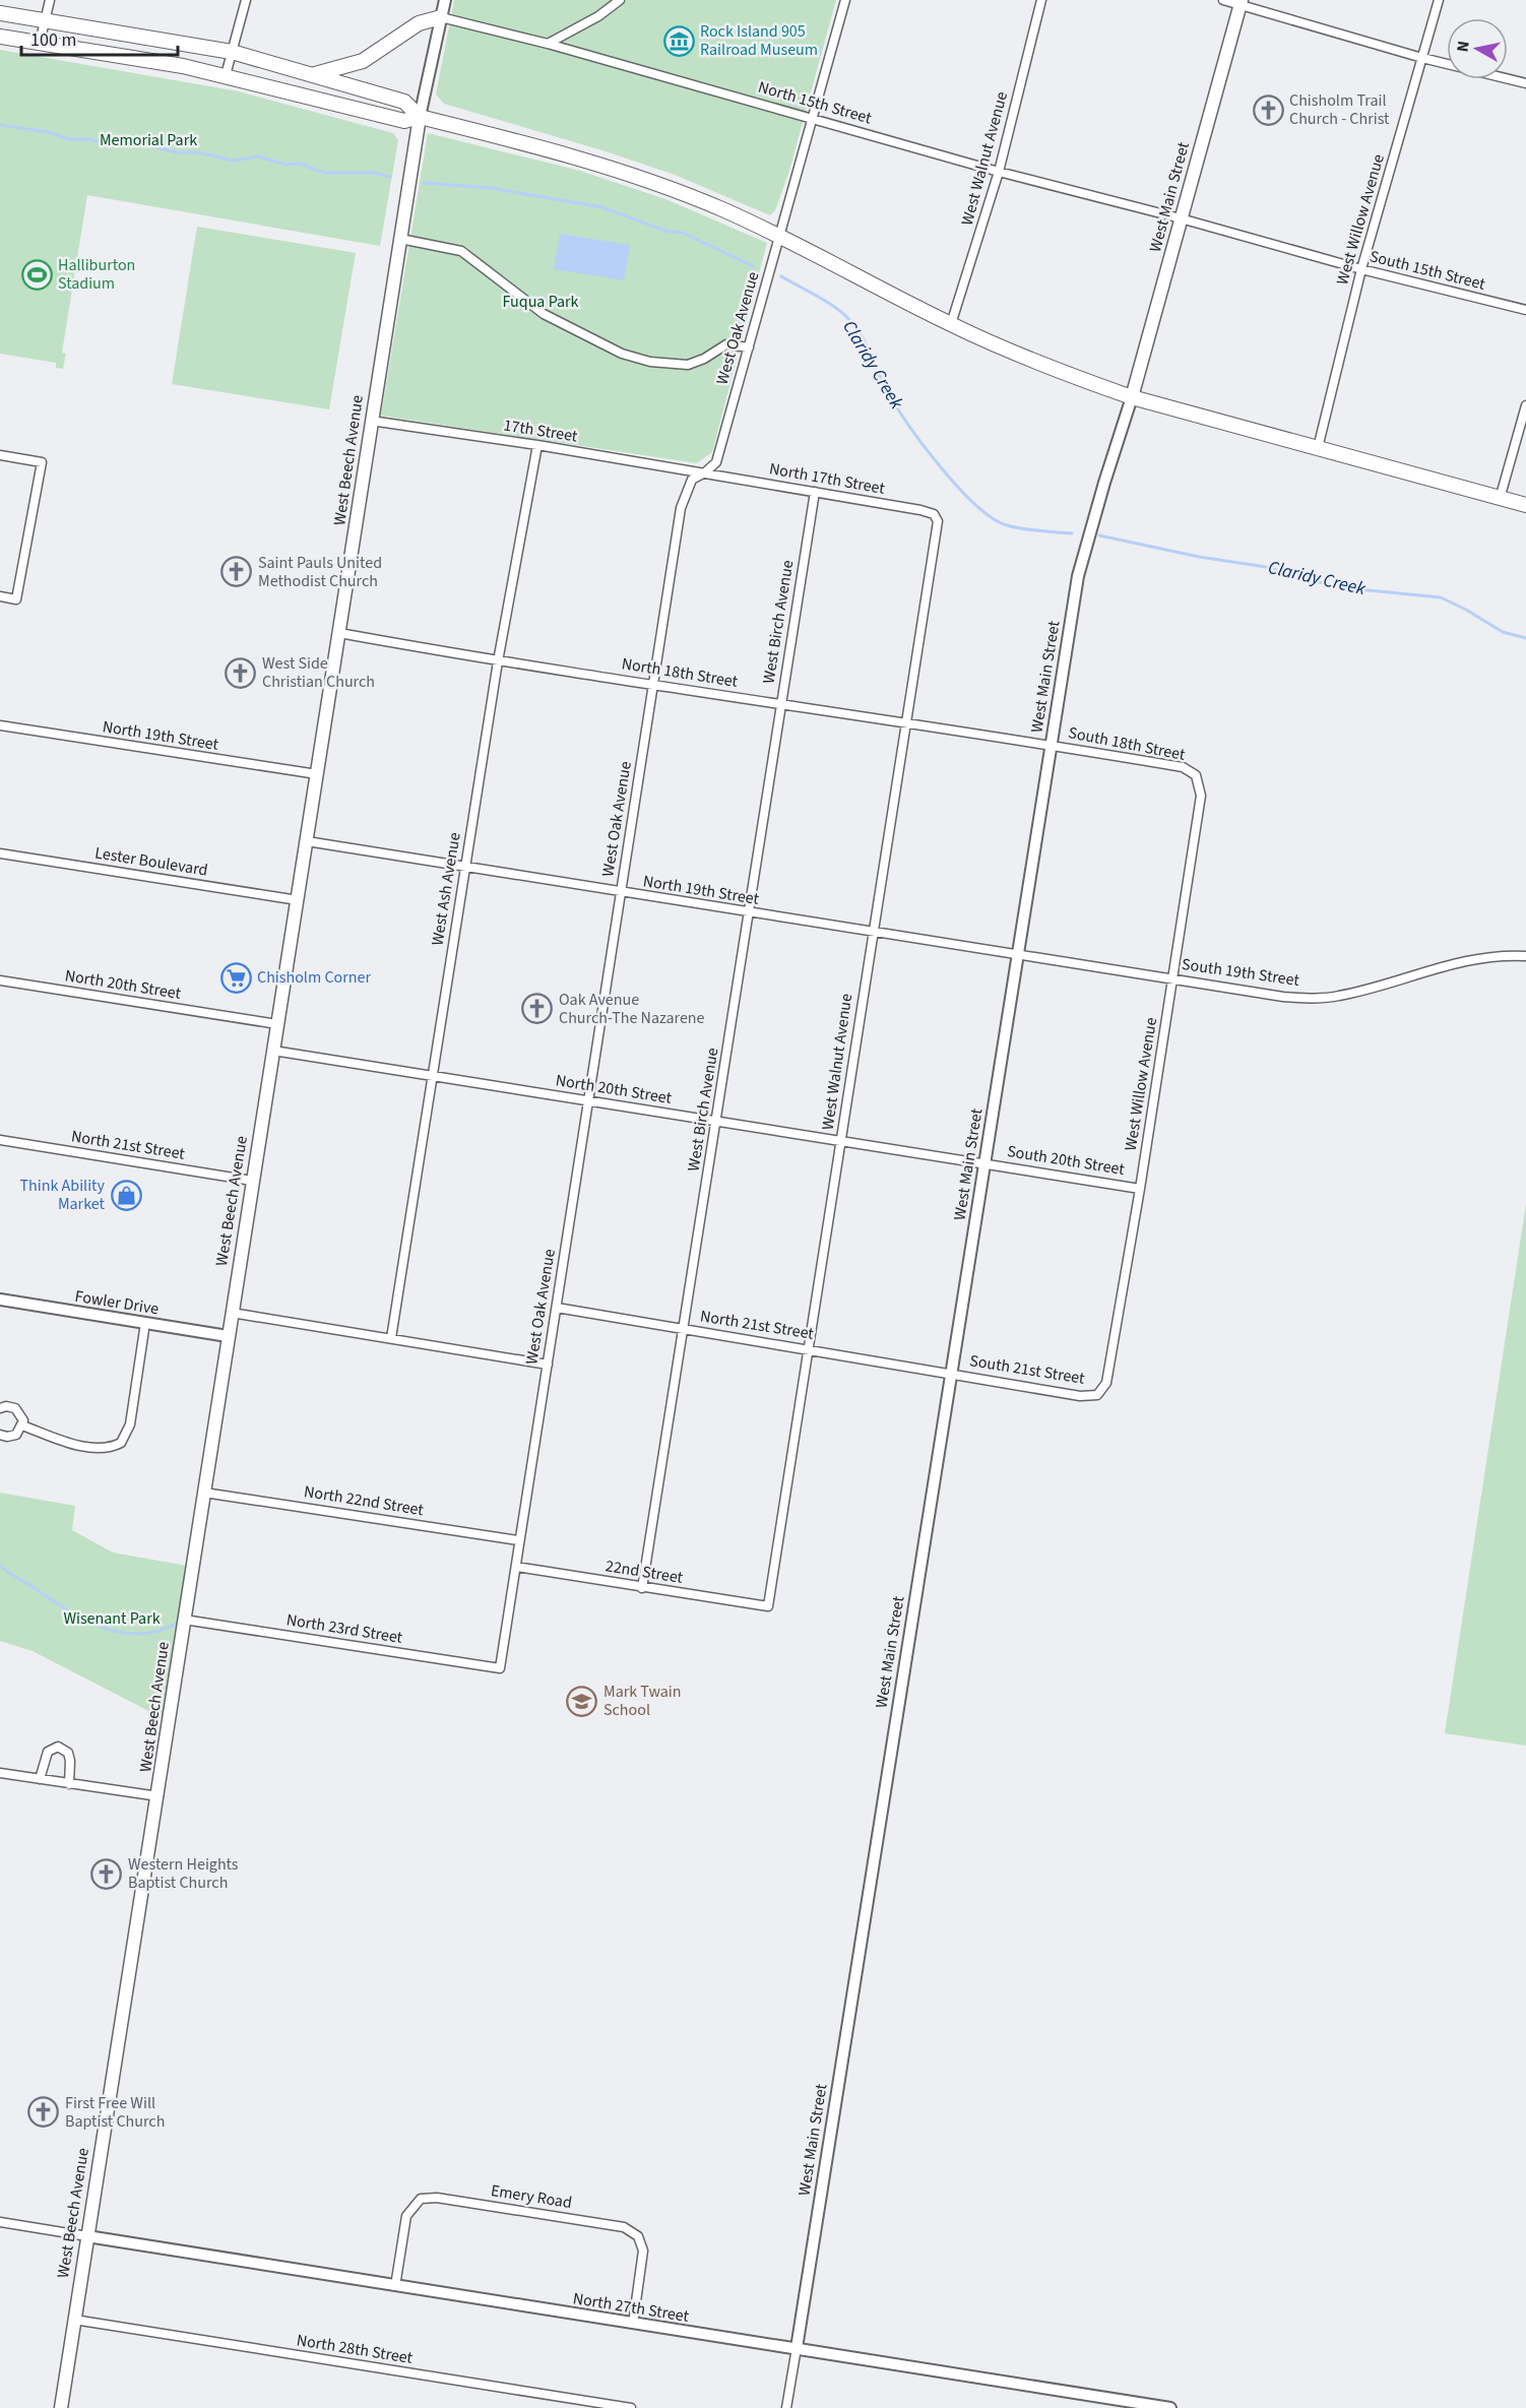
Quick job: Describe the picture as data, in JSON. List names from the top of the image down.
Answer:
{
  "streets": {
    "main road": ["West Main Street", "West Beech Avenue"],
    "street": [
      "North 15th Street",
      "West Walnut Avenue",
      "West Willow Avenue",
      "South 15th Street",
      "West Oak Avenue",
      "17th Street",
      "North 17th Street",
      "West Birch Avenue",
      "North 18th Street",
      "North 19th Street",
      "South 18th Street",
      "Lester Boulevard",
      "West Ash Avenue",
      "South 19th Street",
      "North 20th Street",
      "North 21st Street",
      "South 20th Street",
      "Fowler Drive",
      "South 21st Street",
      "North 22nd Street",
      "22nd Street",
      "North 23rd Street",
      "Emery Road",
      "North 27th Street",
      "North 28th Street"
    ]
  },
  "crossings": [
    ["North 15th Street", "West Walnut Avenue"],
    ["North 15th Street", "West Main Street"],
    ["North 15th Street", "South 15th Street"],
    ["North 15th Street", "West Oak Avenue"],
    ["North 15th Street", "West Beech Avenue"],
    ["West Walnut Avenue", "North 17th Street"],
    ["West Walnut Avenue", "North 18th Street"],
    ["West Walnut Avenue", "North 19th Street"],
    ["West Walnut Avenue", "North 20th Street"],
    ["West Walnut Avenue", "North 21st Street"],
    ["West Walnut Avenue", "22nd Street"],
    ["West Main Street", "South 15th Street"],
    ["West Main Street", "North 18th Street"],
    ["West Main Street", "North 19th Street"],
    ["West Main Street", "South 18th Street"],
    ["West Main Street", "South 19th Street"],
    ["West Main Street", "North 20th Street"],
    ["West Main Street", "North 21st Street"],
    ["West Main Street", "South 20th Street"],
    ["West Main Street", "South 21st Street"],
    ["West Main Street", "North 27th Street"],
    ["West Willow Avenue", "South 15th Street"],
    ["West Willow Avenue", "South 18th Street"],
    ["West Willow Avenue", "South 19th Street"],
    ["West Willow Avenue", "South 20th Street"],
    ["West Willow Avenue", "South 21st Street"],
    ["West Oak Avenue", "17th Street"],
    ["West Oak Avenue", "North 17th Street"],
    ["West Oak Avenue", "North 18th Street"],
    ["West Oak Avenue", "North 19th Street"],
    ["West Oak Avenue", "North 20th Street"],
    ["West Oak Avenue", "North 21st Street"],
    ["West Oak Avenue", "North 22nd Street"],
    ["West Oak Avenue", "22nd Street"],
    ["West Oak Avenue", "North 23rd Street"],
    ["17th Street", "West Beech Avenue"],
    ["17th Street", "North 17th Street"],
    ["17th Street", "West Ash Avenue"],
    ["West Beech Avenue", "North 18th Street"],
    ["West Beech Avenue", "North 19th Street"],
    ["West Beech Avenue", "Lester Boulevard"],
    ["West Beech Avenue", "North 20th Street"],
    ["West Beech Avenue", "North 21st Street"],
    ["West Beech Avenue", "Fowler Drive"],
    ["West Beech Avenue", "North 22nd Street"],
    ["West Beech Avenue", "North 23rd Street"],
    ["West Beech Avenue", "North 27th Street"],
    ["West Beech Avenue", "North 28th Street"],
    ["North 17th Street", "West Birch Avenue"],
    ["West Birch Avenue", "North 18th Street"],
    ["West Birch Avenue", "North 19th Street"],
    ["West Birch Avenue", "North 20th Street"],
    ["West Birch Avenue", "North 21st Street"],
    ["West Birch Avenue", "22nd Street"],
    ["North 18th Street", "South 18th Street"],
    ["North 18th Street", "West Ash Avenue"],
    ["North 19th Street", "West Ash Avenue"],
    ["North 19th Street", "South 19th Street"],
    ["West Ash Avenue", "North 20th Street"],
    ["North 20th Street", "South 20th Street"],
    ["North 21st Street", "South 21st Street"],
    ["Emery Road", "North 27th Street"]
  ],
  "water": ["Claridy Creek"],
  "parks": ["Memorial Park", "Fuqua Park", "Wisenant Park"],
  "places": {
    "museum": ["Rock Island 905 Railroad Museum"],
    "church": [
      "Chisholm Trail Church - Christ",
      "Saint Pauls United Methodist Church",
      "West Side Christian Church",
      "Oak Avenue Church-The Nazarene",
      "Western Heights Baptist Church",
      "First Free Will Baptist Church"
    ],
    "sports": ["Halliburton Stadium"],
    "supermarket": ["Chisholm Corner"],
    "shop": ["Think Ability Market"],
    "school or university": ["Mark Twain School"]
  },
  "scale_bar": "100 m",
  "north": "left"
}
